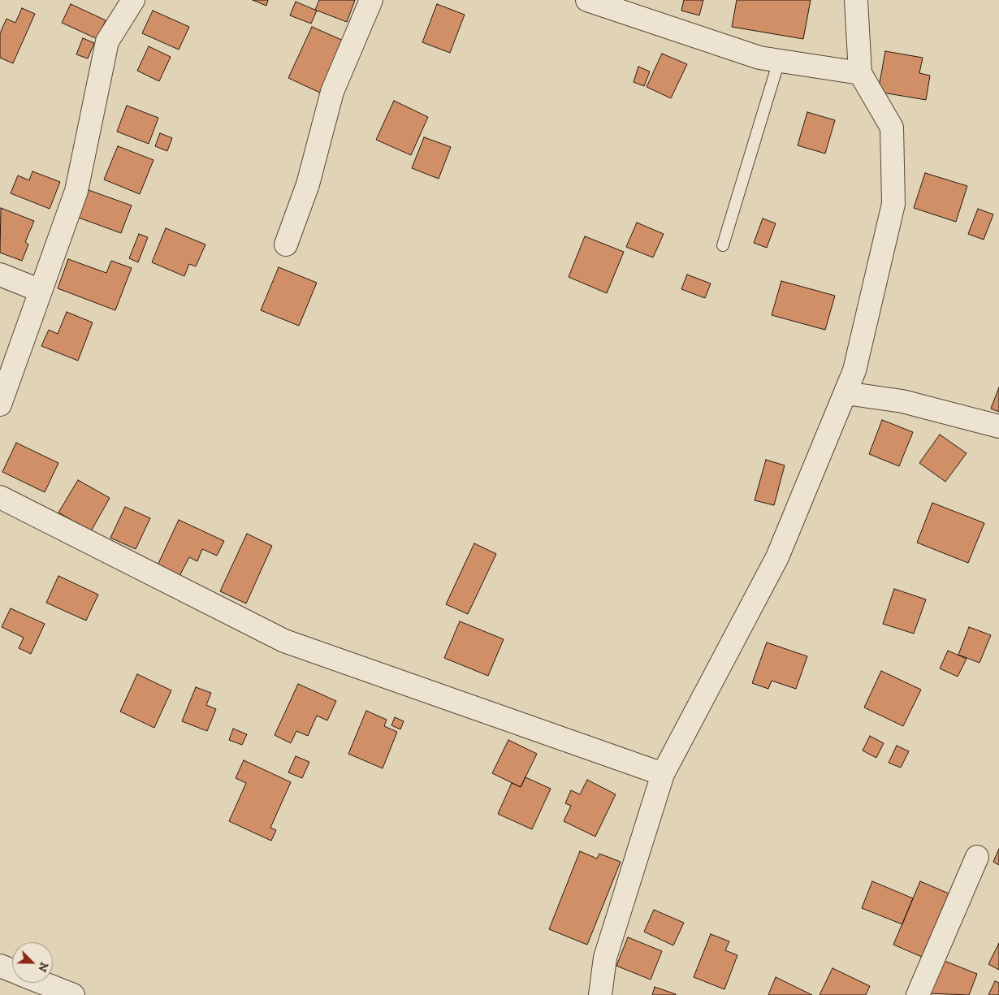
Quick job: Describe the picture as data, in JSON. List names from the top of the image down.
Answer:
{
  "north": "bottom right"
}
